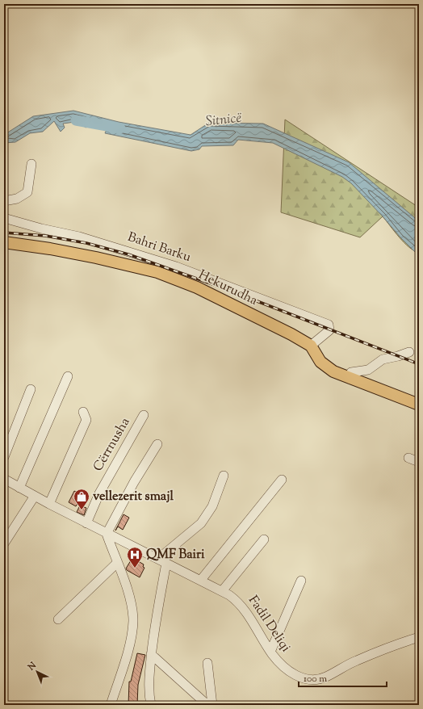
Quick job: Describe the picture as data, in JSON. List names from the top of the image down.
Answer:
{
  "streets": {
    "main road": ["Hekurudha"],
    "street": ["Bahri Barku", "Cërrnusha", "Fadil Deliqi"]
  },
  "crossings": [
    ["Bahri Barku", "Hekurudha"],
    ["Cërrnusha", "Fadil Deliqi"]
  ],
  "water": ["Sitnicë"],
  "places": {
    "shop": ["vellezerit smajl"],
    "hospital": ["QMF Bairi"]
  },
  "scale_bar": "100 m",
  "north": "top left"
}
